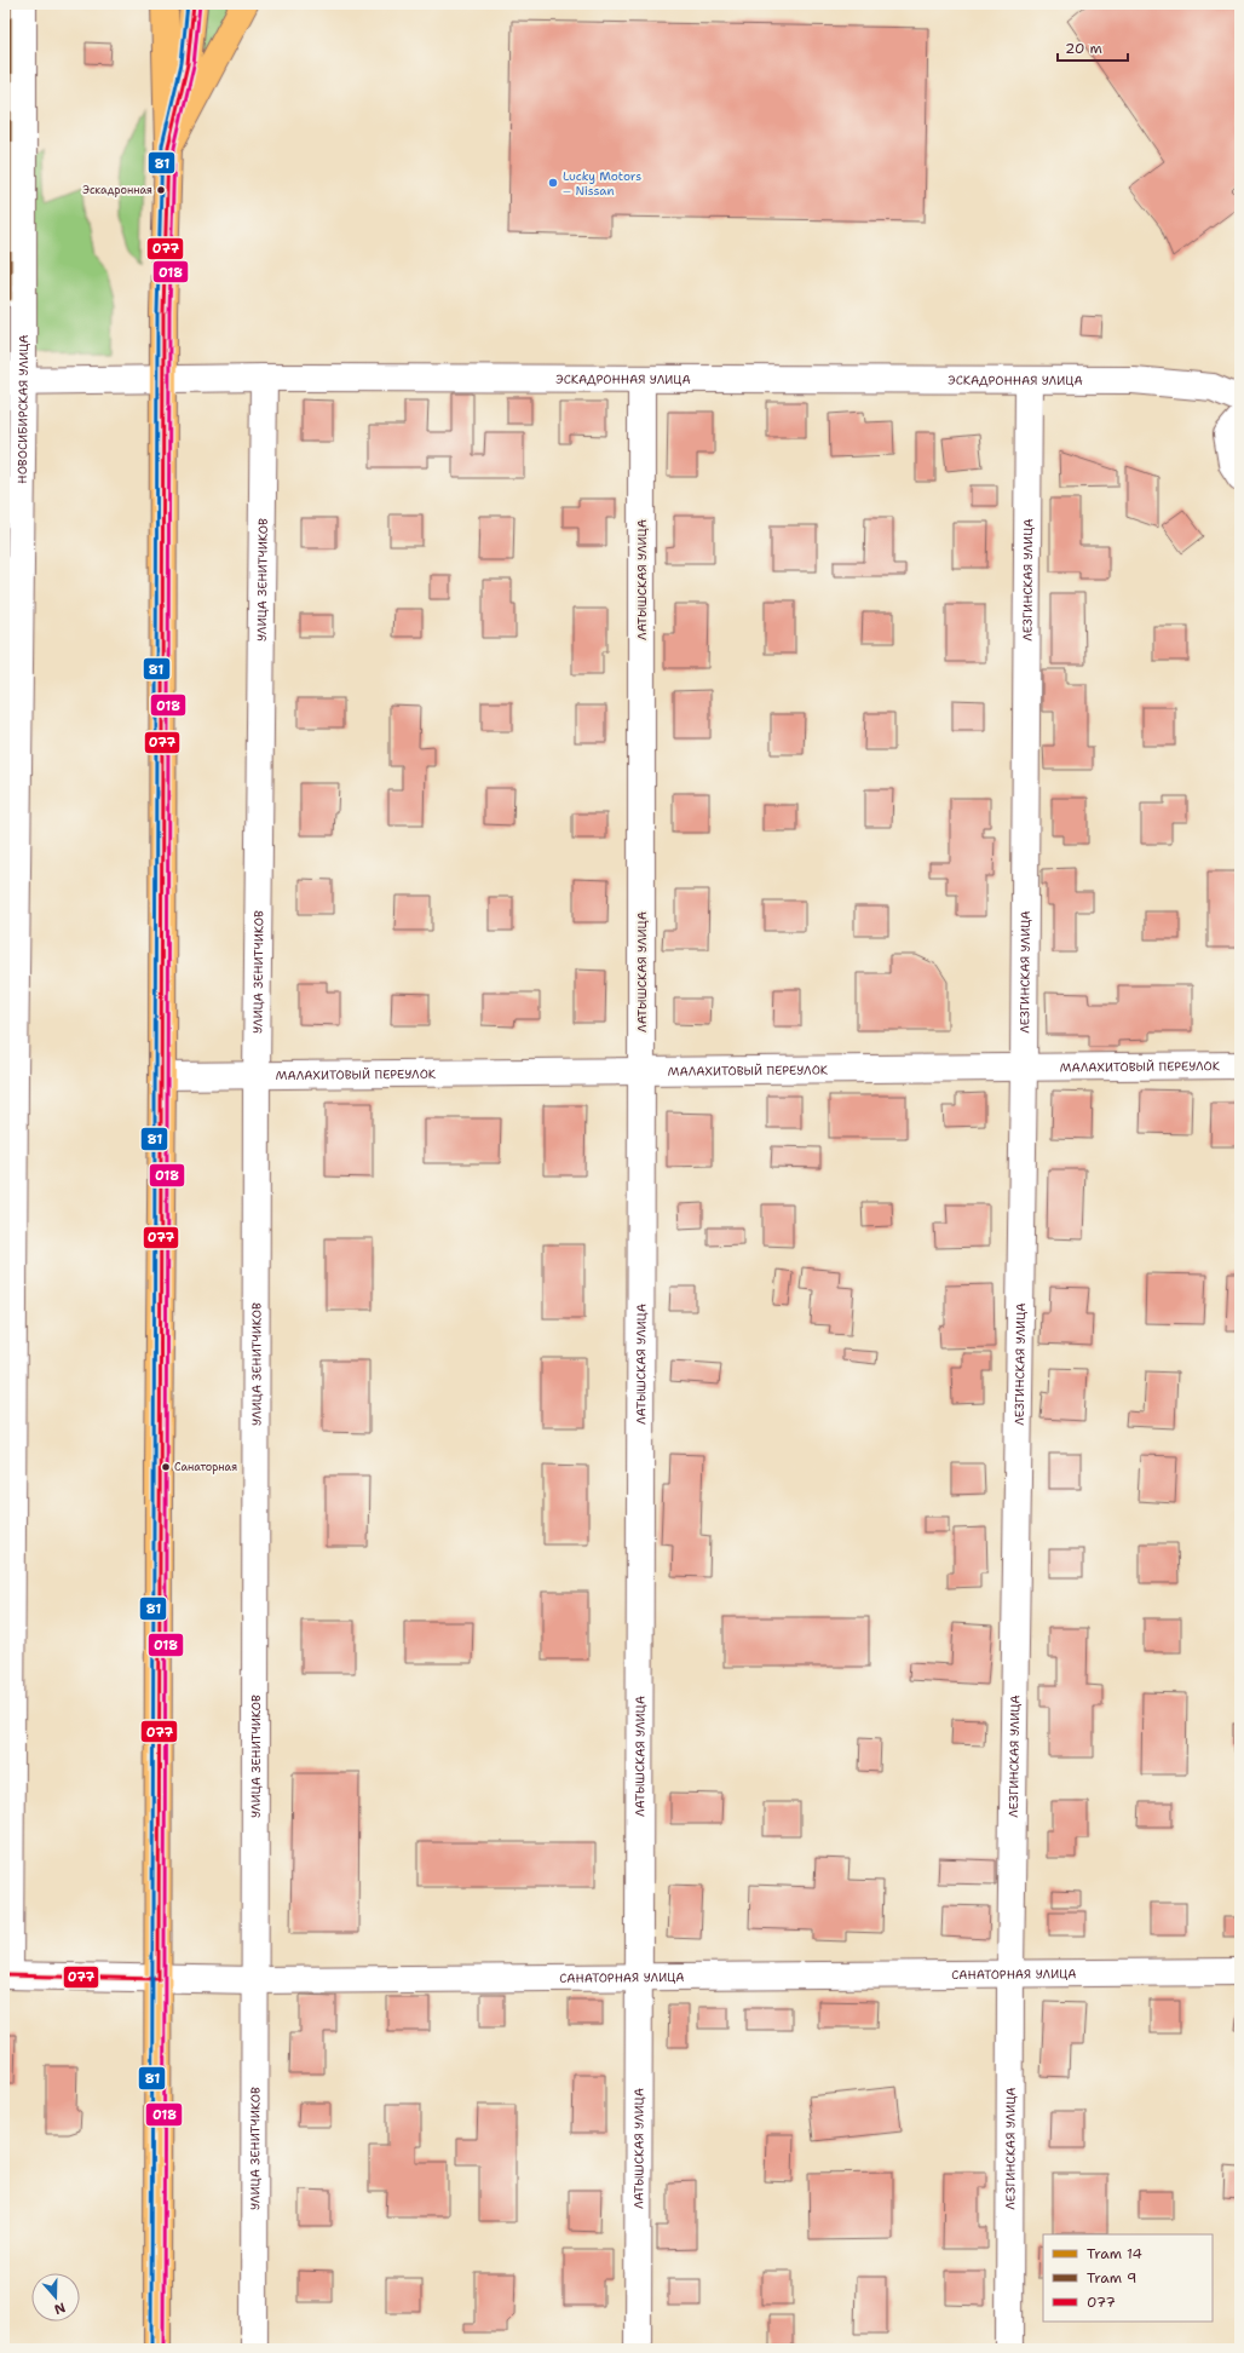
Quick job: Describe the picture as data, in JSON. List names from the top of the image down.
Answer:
{
  "streets": {
    "street": [
      "ЭСКАДРОННАЯ УЛИЦА",
      "НОВОСИБИРСКАЯ УЛИЦА",
      "УЛИЦА ЗЕНИТЧИКОВ",
      "ЛАТЫШСКАЯ УЛИЦА",
      "ЛЕЗГИНСКАЯ УЛИЦА",
      "МАЛАХИТОВЫЙ ПЕРЕУЛОК",
      "САНАТОРНАЯ УЛИЦА"
    ]
  },
  "crossings": [
    ["ЭСКАДРОННАЯ УЛИЦА", "НОВОСИБИРСКАЯ УЛИЦА"],
    ["ЭСКАДРОННАЯ УЛИЦА", "УЛИЦА ЗЕНИТЧИКОВ"],
    ["ЭСКАДРОННАЯ УЛИЦА", "ЛАТЫШСКАЯ УЛИЦА"],
    ["ЭСКАДРОННАЯ УЛИЦА", "ЛЕЗГИНСКАЯ УЛИЦА"],
    ["НОВОСИБИРСКАЯ УЛИЦА", "САНАТОРНАЯ УЛИЦА"],
    ["УЛИЦА ЗЕНИТЧИКОВ", "МАЛАХИТОВЫЙ ПЕРЕУЛОК"],
    ["УЛИЦА ЗЕНИТЧИКОВ", "САНАТОРНАЯ УЛИЦА"],
    ["ЛАТЫШСКАЯ УЛИЦА", "МАЛАХИТОВЫЙ ПЕРЕУЛОК"],
    ["ЛАТЫШСКАЯ УЛИЦА", "САНАТОРНАЯ УЛИЦА"],
    ["ЛЕЗГИНСКАЯ УЛИЦА", "МАЛАХИТОВЫЙ ПЕРЕУЛОК"],
    ["ЛЕЗГИНСКАЯ УЛИЦА", "САНАТОРНАЯ УЛИЦА"]
  ],
  "places": ["Lucky Motors – Nissan", "Эскадронная", "Санаторная"],
  "lines": [
    "tram line 14",
    "tram line 9",
    "transit line 077",
    "transit line 018",
    "transit line 81"
  ],
  "legend": ["Tram 14", "Tram 9", "077"],
  "scale_bar": "20 m",
  "north": "bottom"
}
